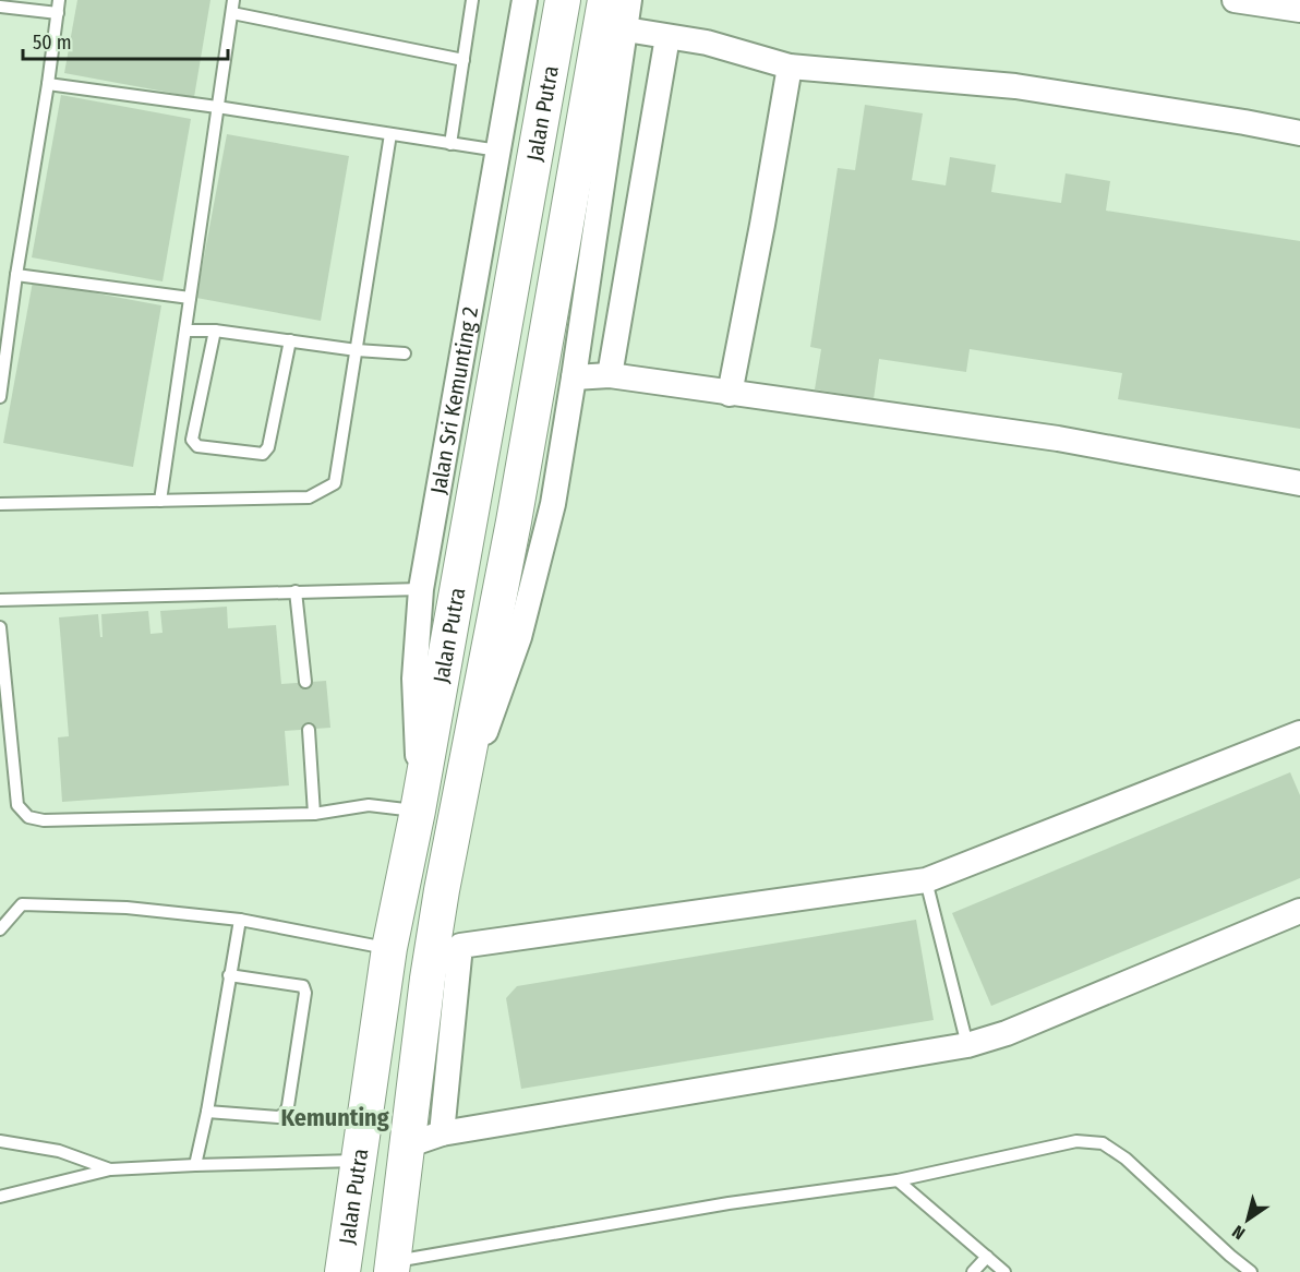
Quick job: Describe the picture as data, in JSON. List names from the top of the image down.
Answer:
{
  "streets": {
    "main road": ["Jalan Putra"],
    "street": ["Jalan Sri Kemunting 2"]
  },
  "crossings": [
    ["Jalan Putra", "Jalan Sri Kemunting 2"]
  ],
  "districts": ["Kemunting"],
  "scale_bar": "50 m",
  "north": "bottom left"
}
